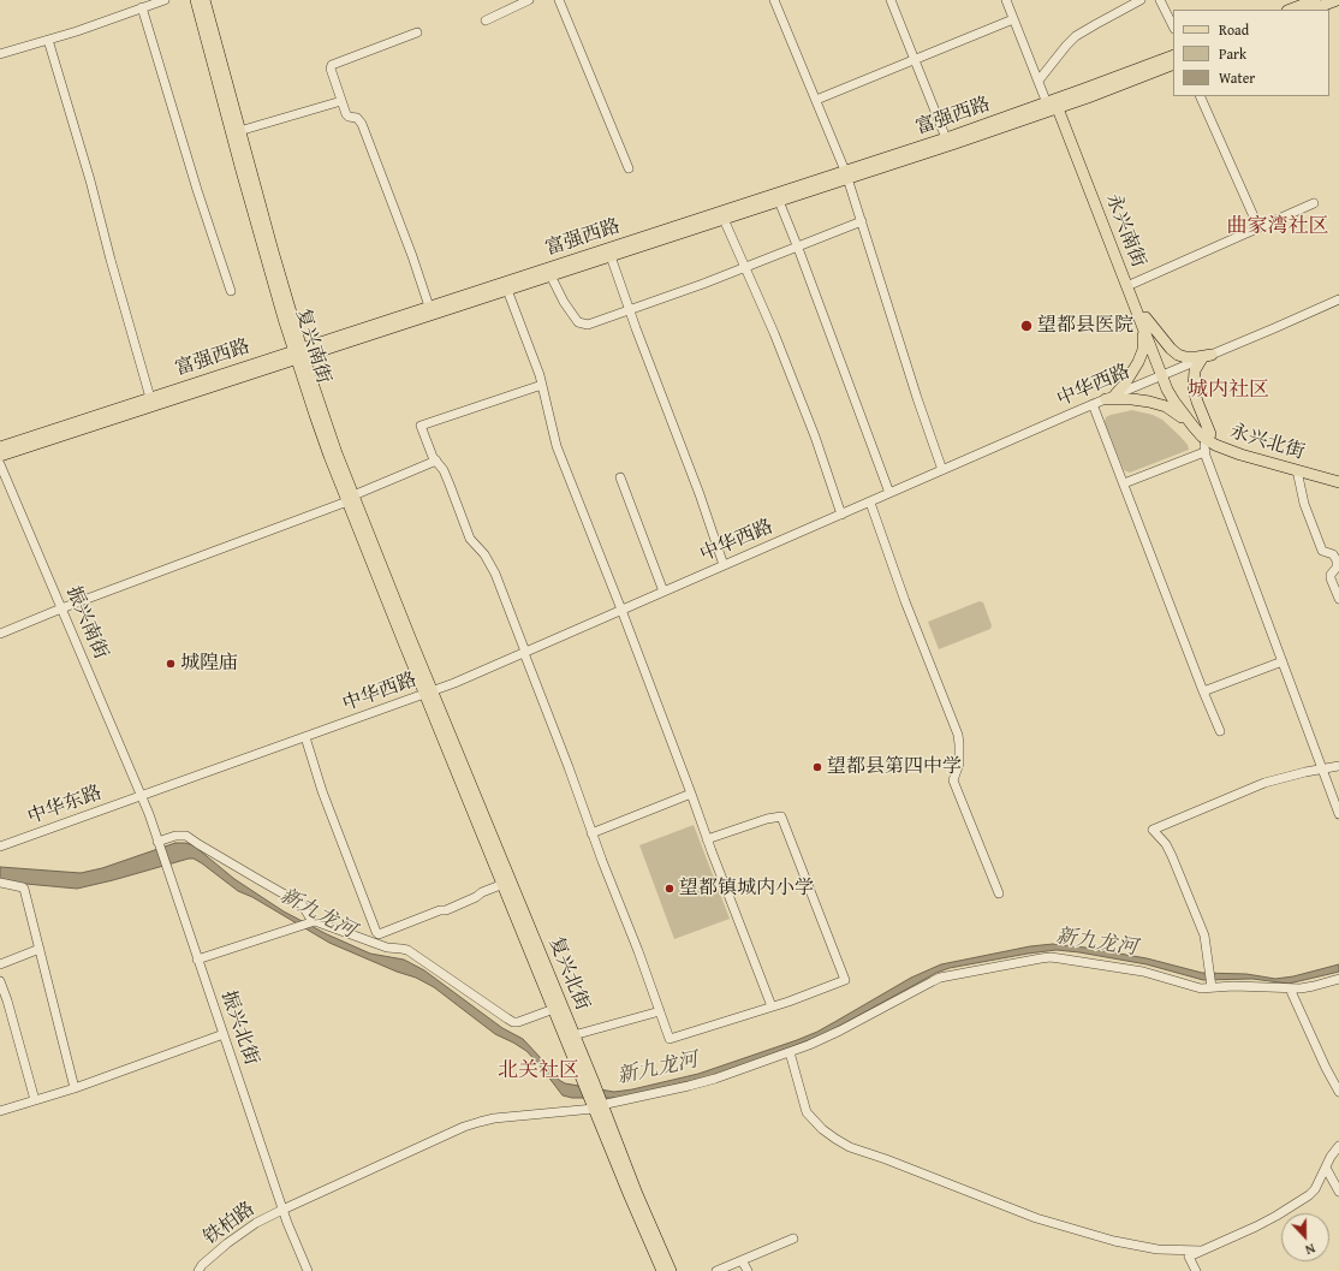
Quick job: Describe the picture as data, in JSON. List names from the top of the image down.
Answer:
{
  "streets": {
    "main road": [
      "富强西路",
      "永兴南街",
      "复兴南街",
      "永兴北街",
      "复兴北街"
    ],
    "street": [
      "中华西路",
      "振兴南街",
      "中华东路",
      "振兴北街",
      "铁柏路"
    ]
  },
  "crossings": [
    ["富强西路", "永兴南街"],
    ["富强西路", "复兴南街"],
    ["永兴南街", "中华西路"],
    ["永兴南街", "永兴北街"],
    ["复兴南街", "中华西路"],
    ["复兴南街", "复兴北街"],
    ["中华西路", "永兴北街"],
    ["中华西路", "振兴南街"],
    ["中华西路", "中华东路"],
    ["中华西路", "复兴北街"],
    ["中华西路", "振兴北街"],
    ["振兴南街", "中华东路"],
    ["振兴南街", "振兴北街"],
    ["中华东路", "振兴北街"],
    ["复兴北街", "铁柏路"],
    ["振兴北街", "铁柏路"]
  ],
  "districts": ["曲家湾社区", "城内社区", "北关社区"],
  "water": ["新九龙河"],
  "places": [
    "望都县医院",
    "城隍庙",
    "望都县第四中学",
    "望都镇城内小学"
  ],
  "legend": ["Road", "Park", "Water"],
  "north": "bottom"
}
